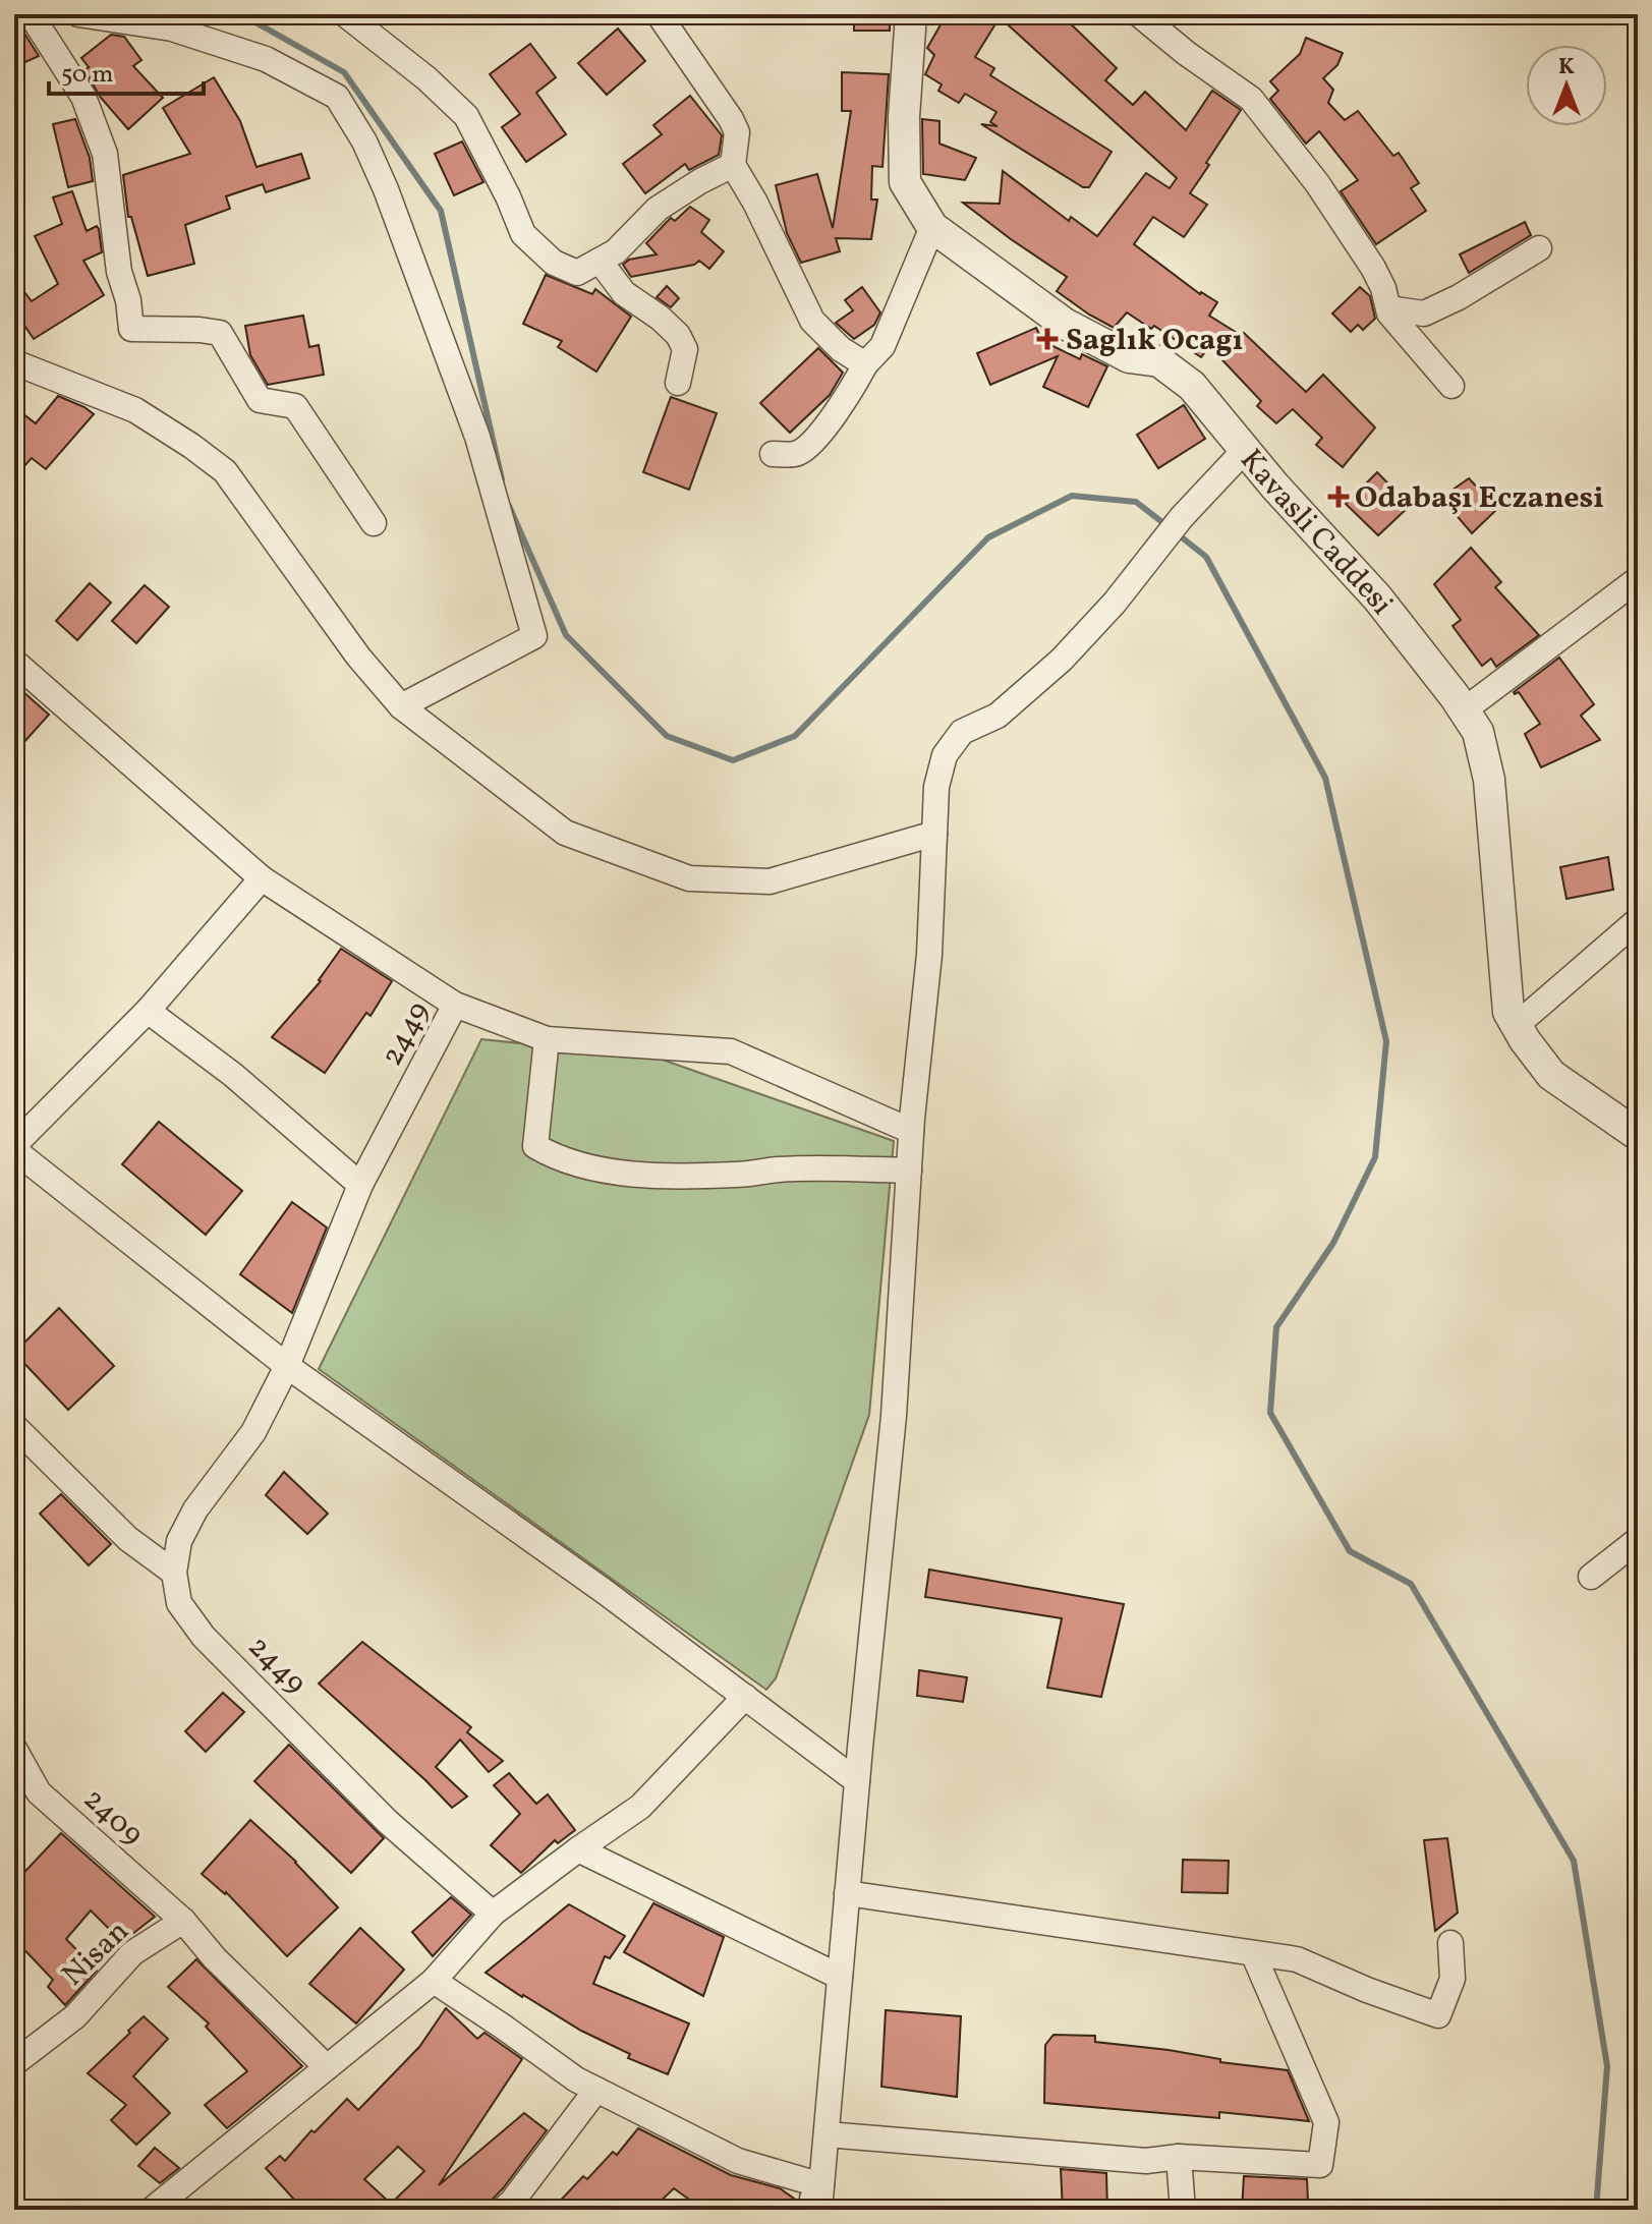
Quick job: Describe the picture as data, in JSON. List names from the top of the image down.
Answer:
{
  "streets": {
    "street": [
      "Kavasli Caddesi",
      "2449",
      "2409",
      "Nisan"
    ]
  },
  "crossings": [
    ["2409", "Nisan"]
  ],
  "places": {
    "health": ["Saglık Ocagı", "Odabaşı Eczanesi"]
  },
  "scale_bar": "50 m",
  "north": "top"
}
